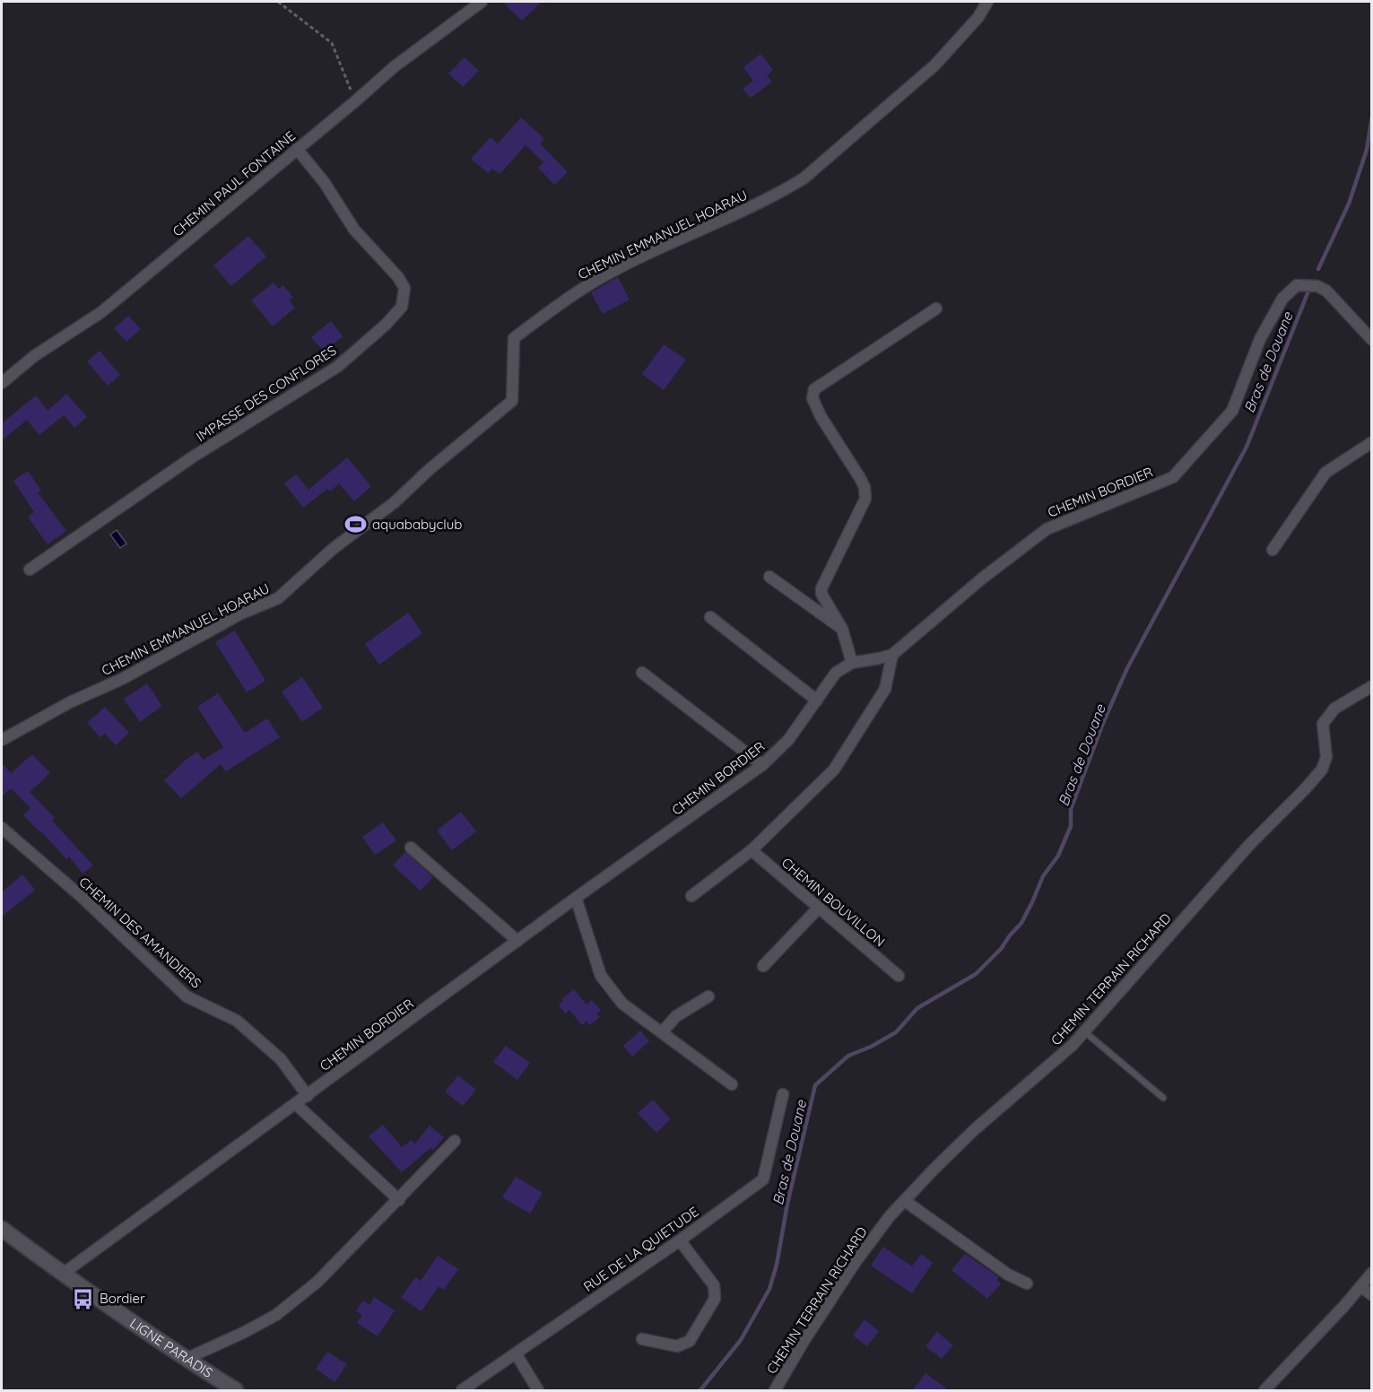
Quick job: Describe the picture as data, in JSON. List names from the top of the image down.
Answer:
{
  "streets": {
    "main road": ["LIGNE PARADIS"],
    "street": [
      "CHEMIN PAUL FONTAINE",
      "CHEMIN EMMANUEL HOARAU",
      "IMPASSE DES CONFLORES",
      "CHEMIN BORDIER",
      "CHEMIN BOUVILLON",
      "CHEMIN DES AMANDIERS",
      "CHEMIN TERRAIN RICHARD",
      "RUE DE LA QUIETUDE"
    ]
  },
  "crossings": [
    ["CHEMIN PAUL FONTAINE", "IMPASSE DES CONFLORES"],
    ["CHEMIN BORDIER", "CHEMIN DES AMANDIERS"],
    ["CHEMIN BORDIER", "LIGNE PARADIS"]
  ],
  "water": ["Bras de Douane"],
  "places": {
    "sports": ["aquababyclub"],
    "bus stop": ["Bordier"]
  }
}
